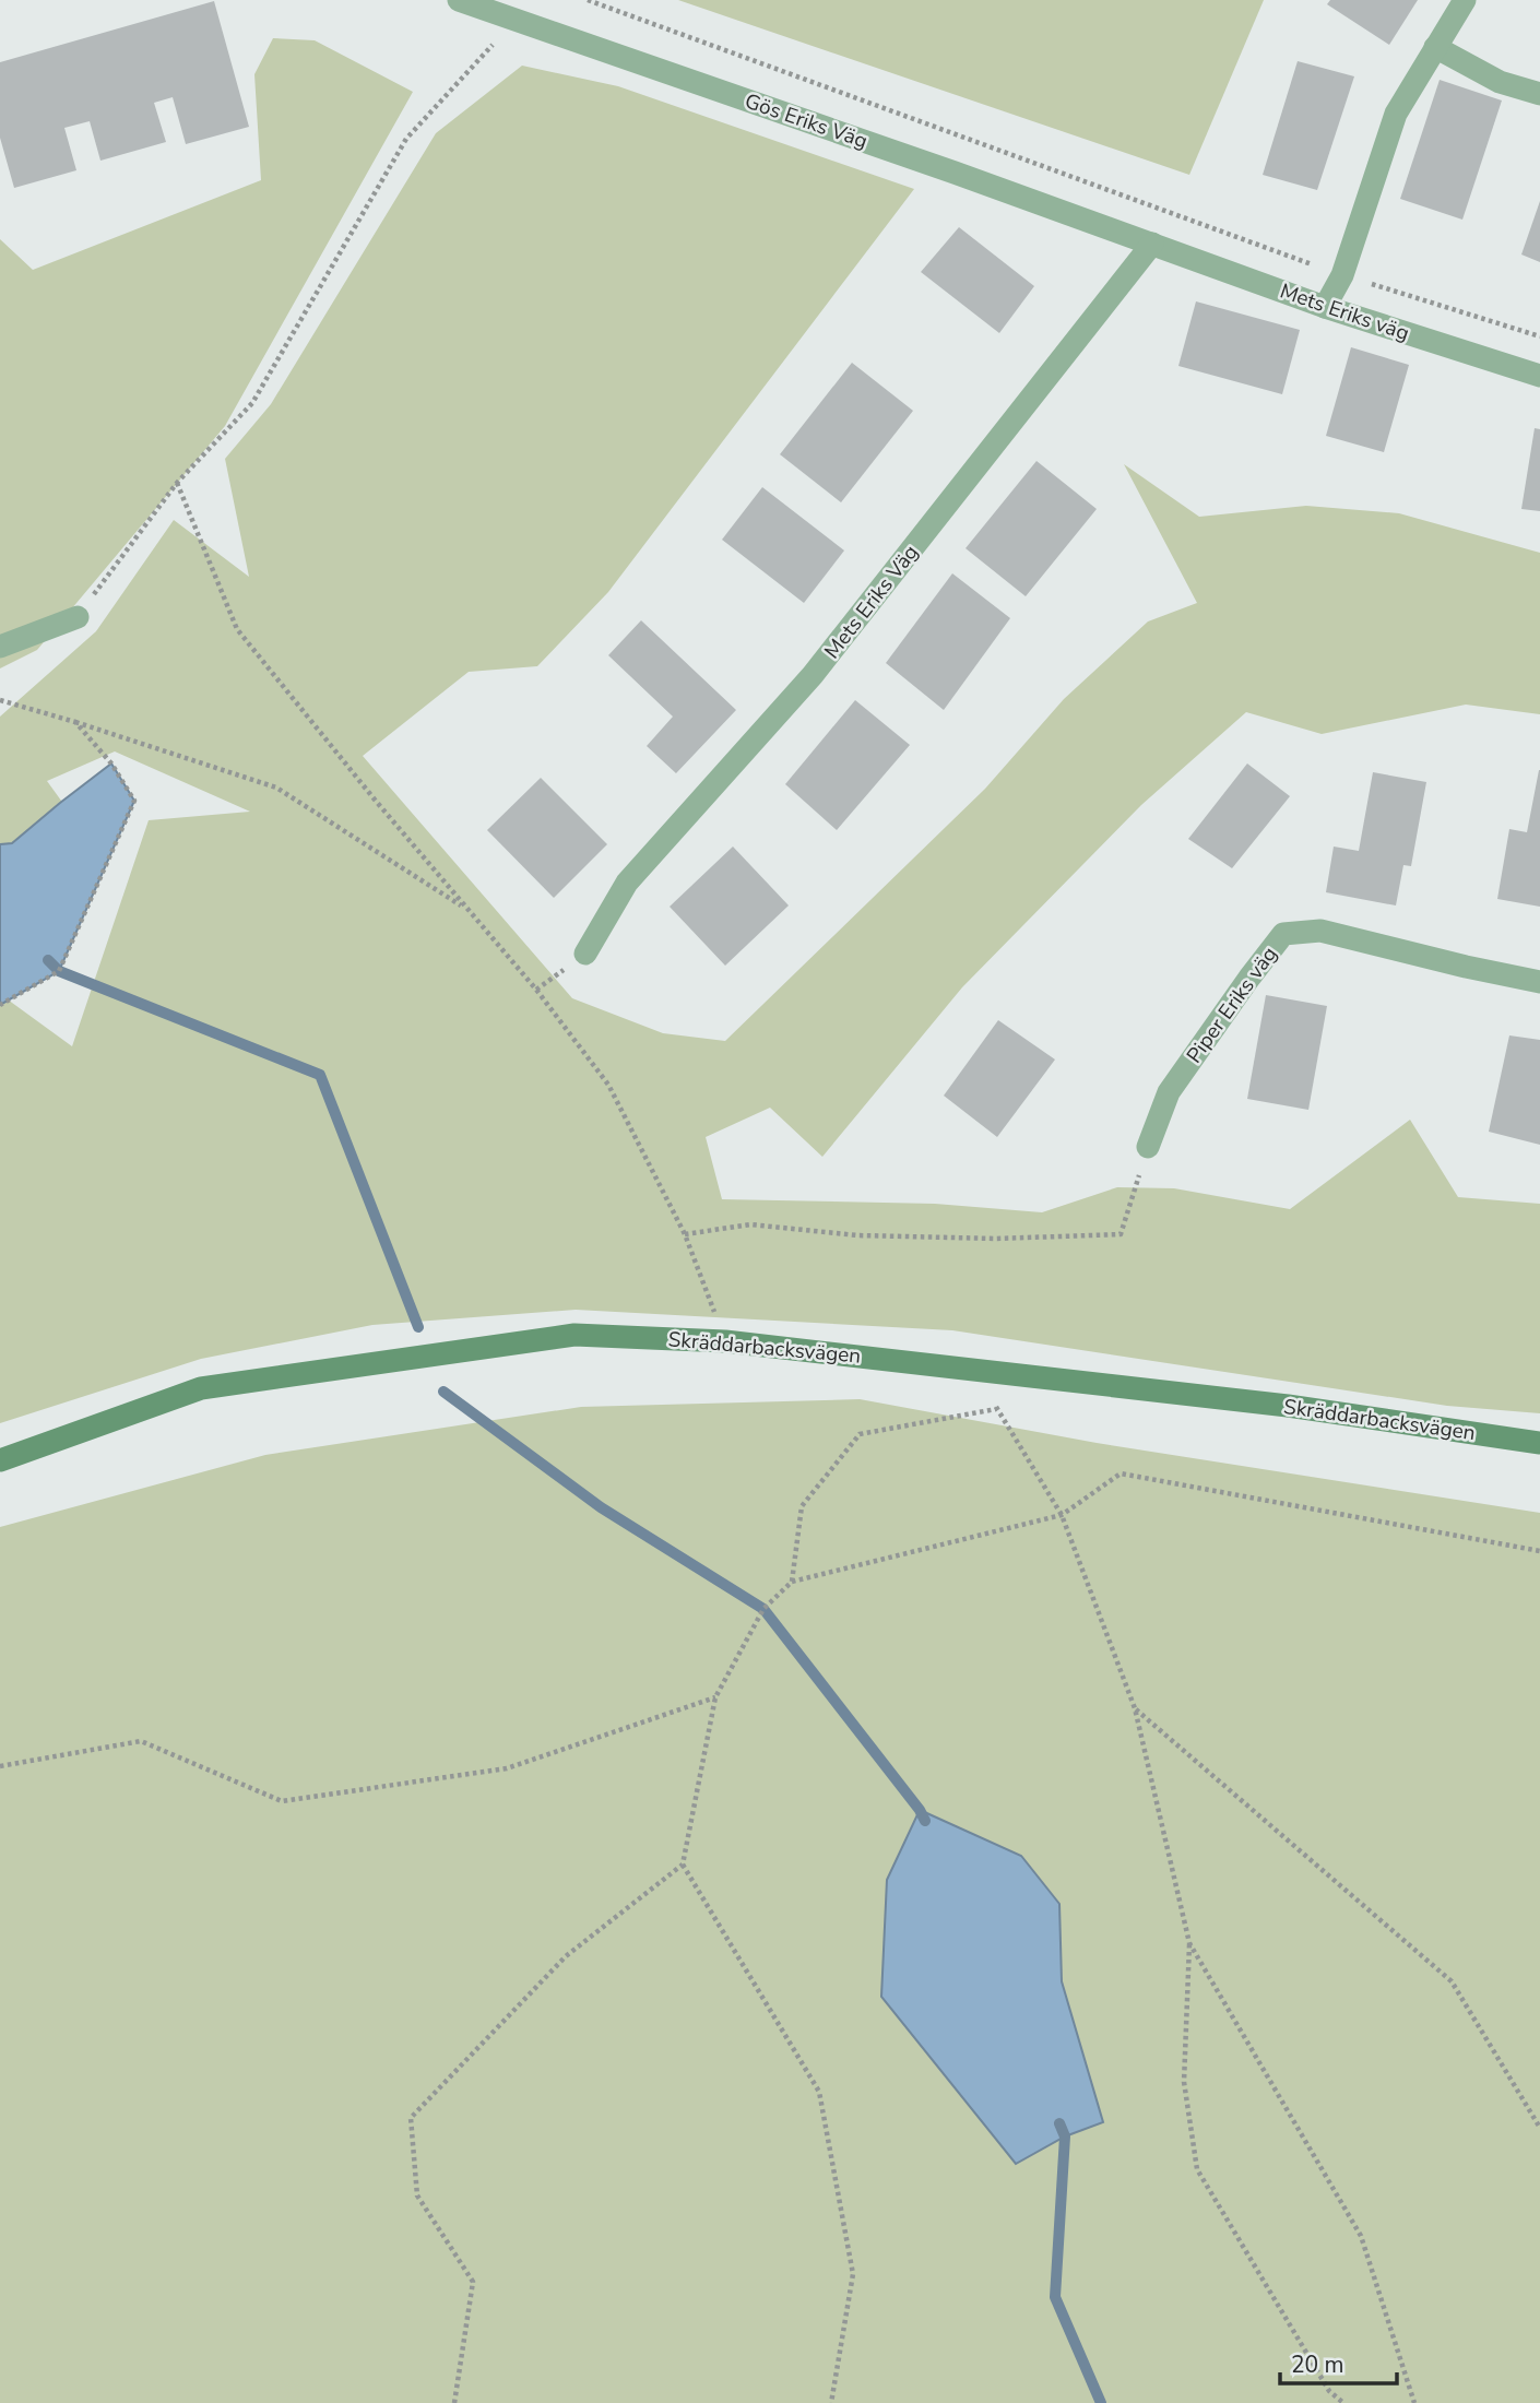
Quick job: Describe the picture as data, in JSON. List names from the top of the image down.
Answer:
{
  "streets": {
    "street": [
      "Gös Eriks Väg",
      "Mets Eriks väg",
      "Mets Eriks Väg",
      "Piper Eriks väg",
      "Skräddarbacksvägen"
    ]
  },
  "crossings": [
    ["Gös Eriks Väg", "Mets Eriks väg"],
    ["Gös Eriks Väg", "Mets Eriks Väg"],
    ["Mets Eriks väg", "Mets Eriks Väg"]
  ],
  "scale_bar": "20 m"
}
